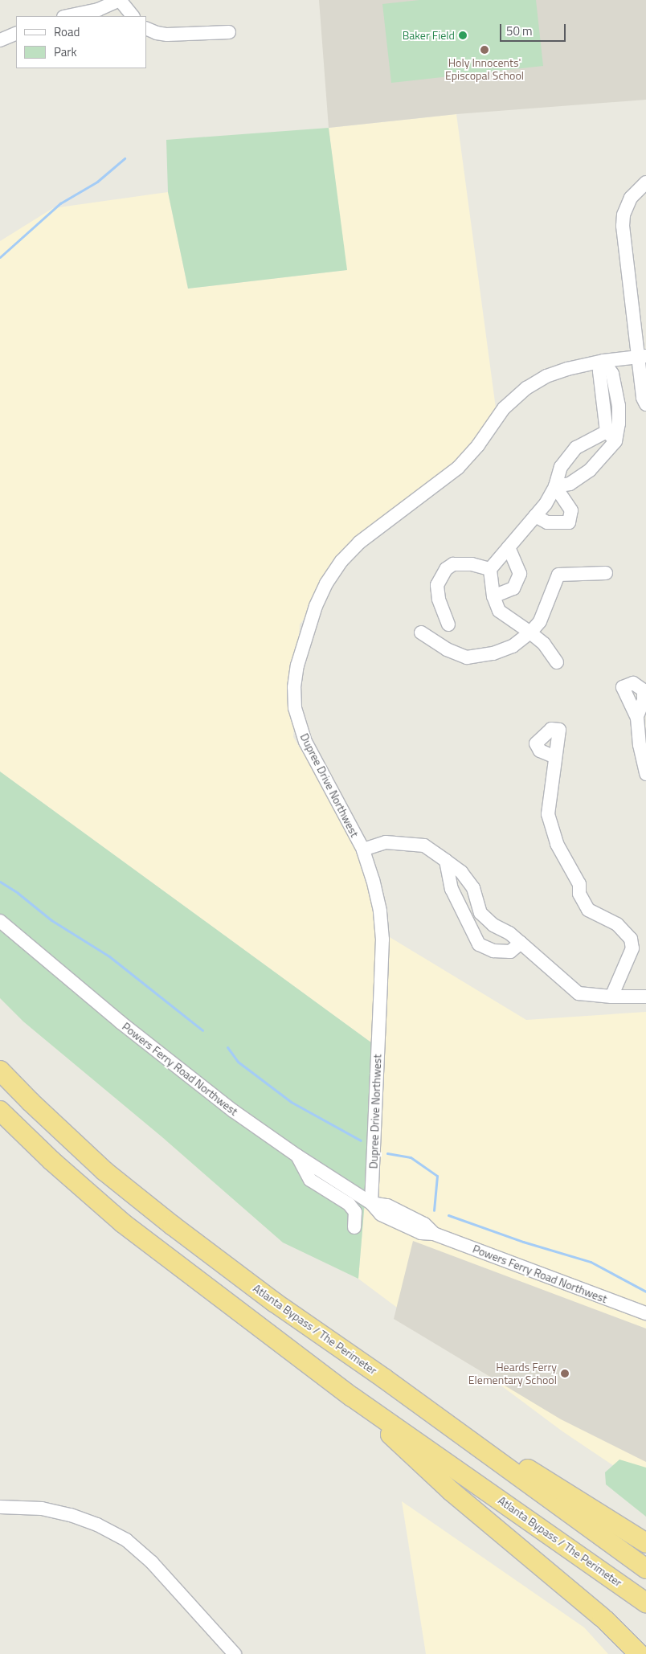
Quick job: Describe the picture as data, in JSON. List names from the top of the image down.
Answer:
{
  "streets": {
    "highway": ["Atlanta Bypass / The Perimeter"],
    "street": ["Dupree Drive Northwest", "Powers Ferry Road Northwest"]
  },
  "crossings": [
    ["Dupree Drive Northwest", "Powers Ferry Road Northwest"]
  ],
  "places": ["Baker Field", "Holy Innocents' Episcopal School", "Heards Ferry Elementary School"],
  "legend": ["Road", "Park"],
  "scale_bar": "50 m"
}
